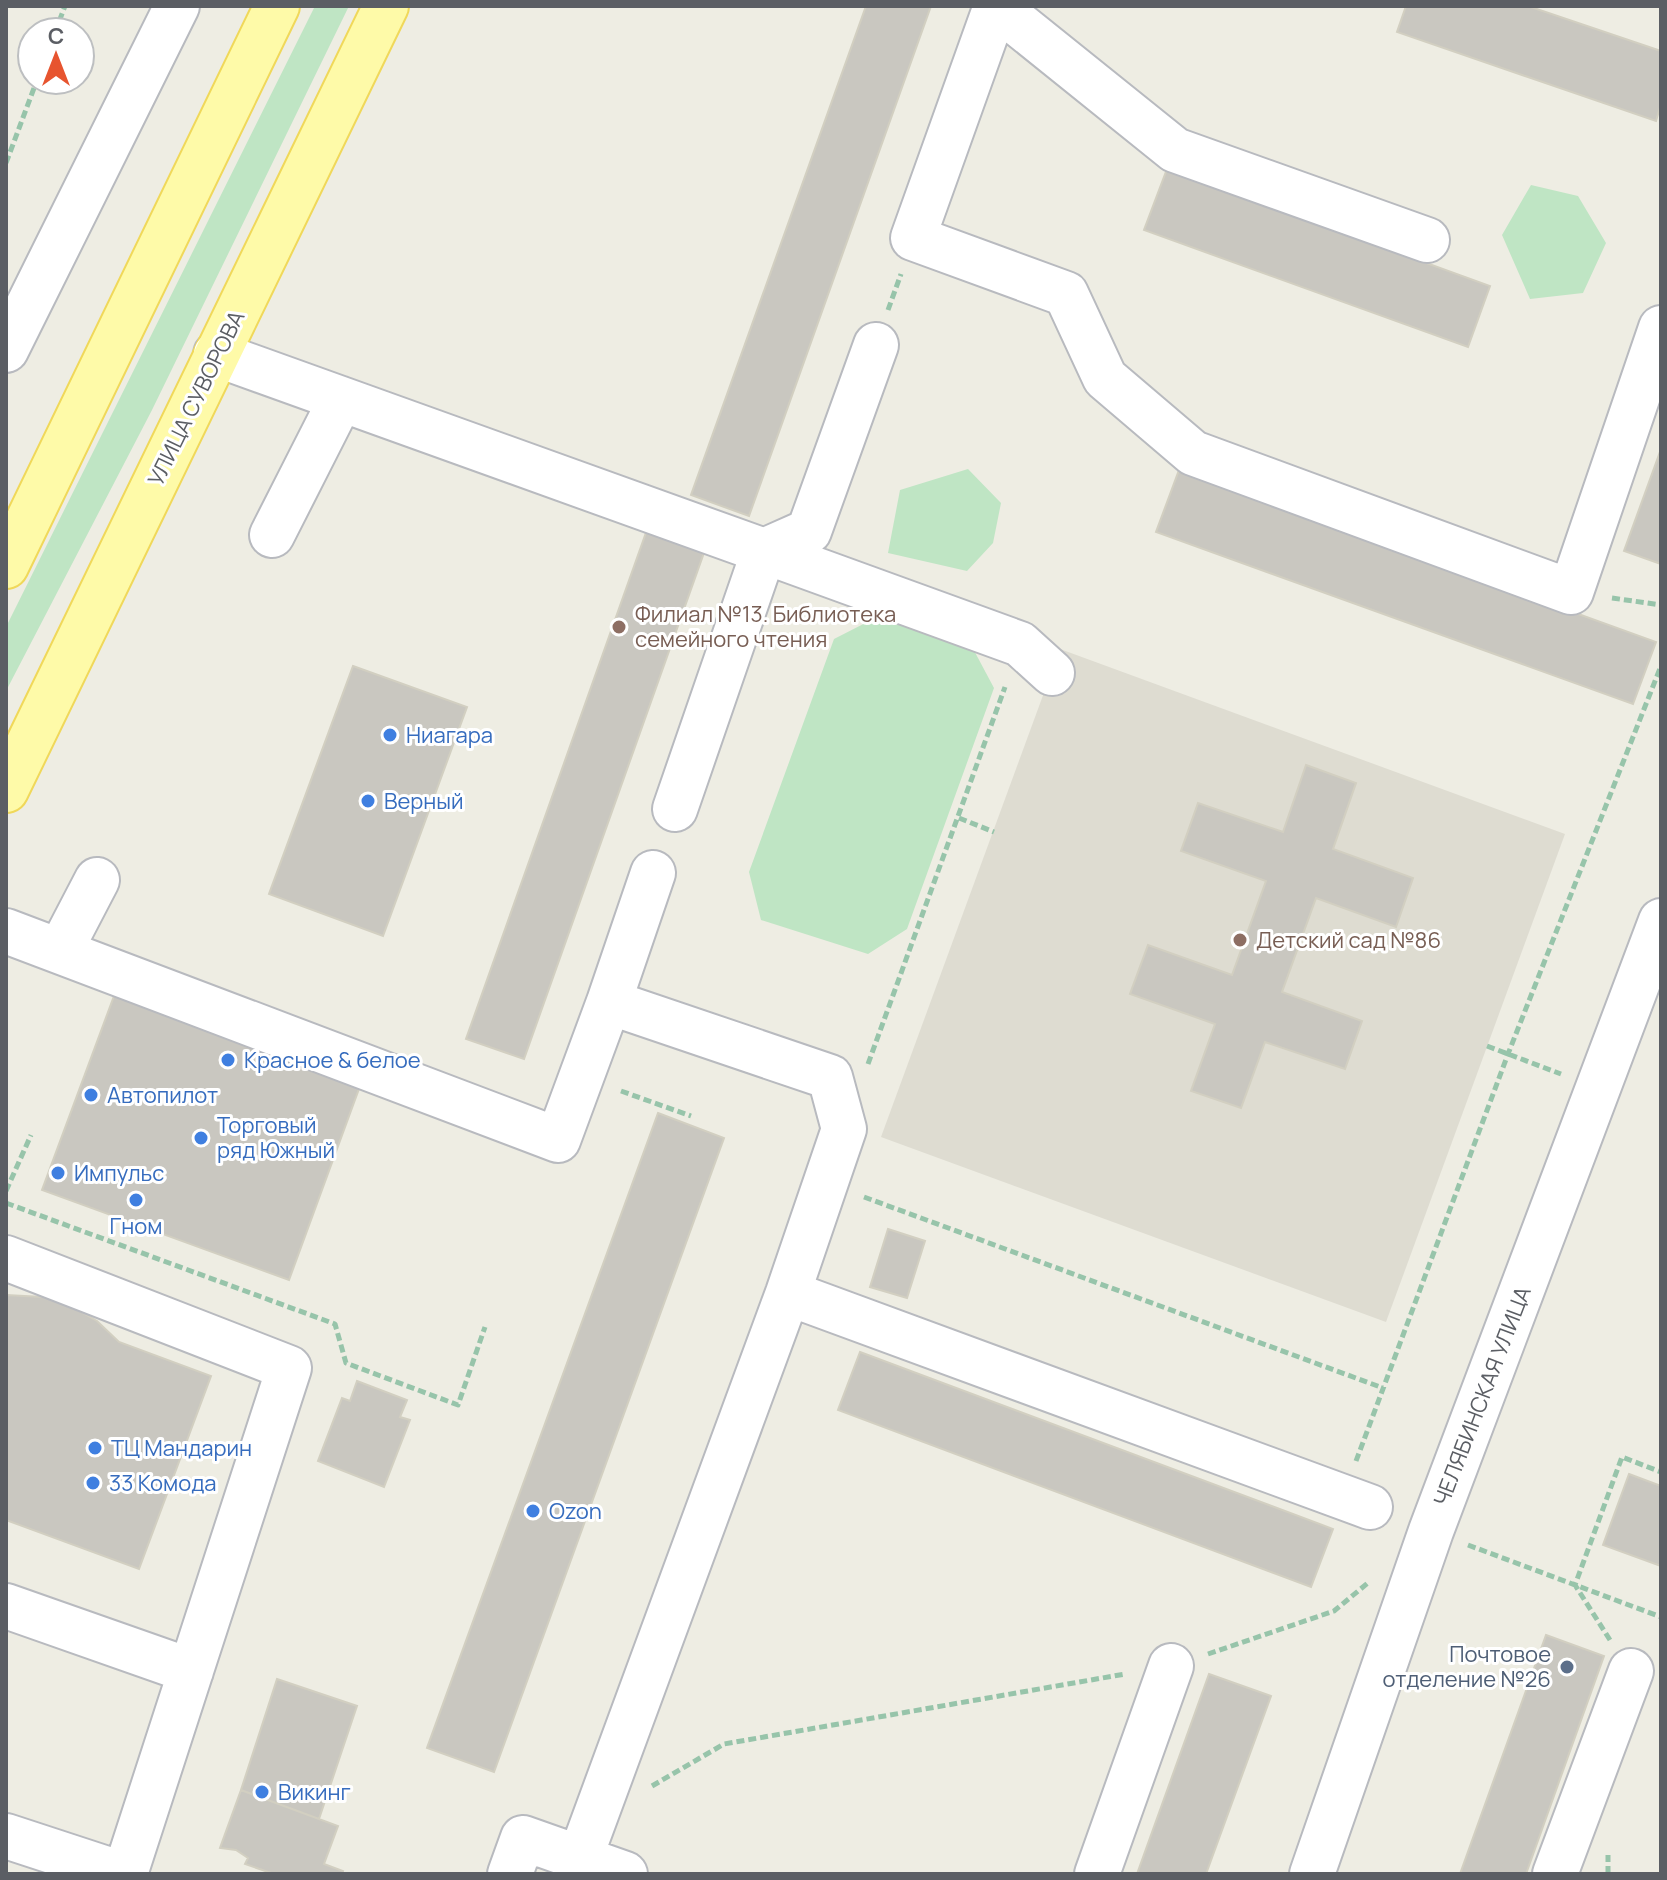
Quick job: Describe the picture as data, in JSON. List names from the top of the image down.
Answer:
{
  "streets": {
    "main road": ["УЛИЦА СУВОРОВА"],
    "street": ["ЧЕЛЯБИНСКАЯ УЛИЦА"]
  },
  "places": [
    "Филиал №13. Библиотека семейного чтения",
    "Ниагара",
    "Верный",
    "Детский сад №86",
    "Красное & белое",
    "Автопилот",
    "Торговый ряд Южный",
    "Импульс",
    "Гном",
    "ТЦ Мандарин",
    "33 Комода",
    "Ozon",
    "Почтовое отделение №26",
    "Викинг"
  ],
  "north": "top"
}
